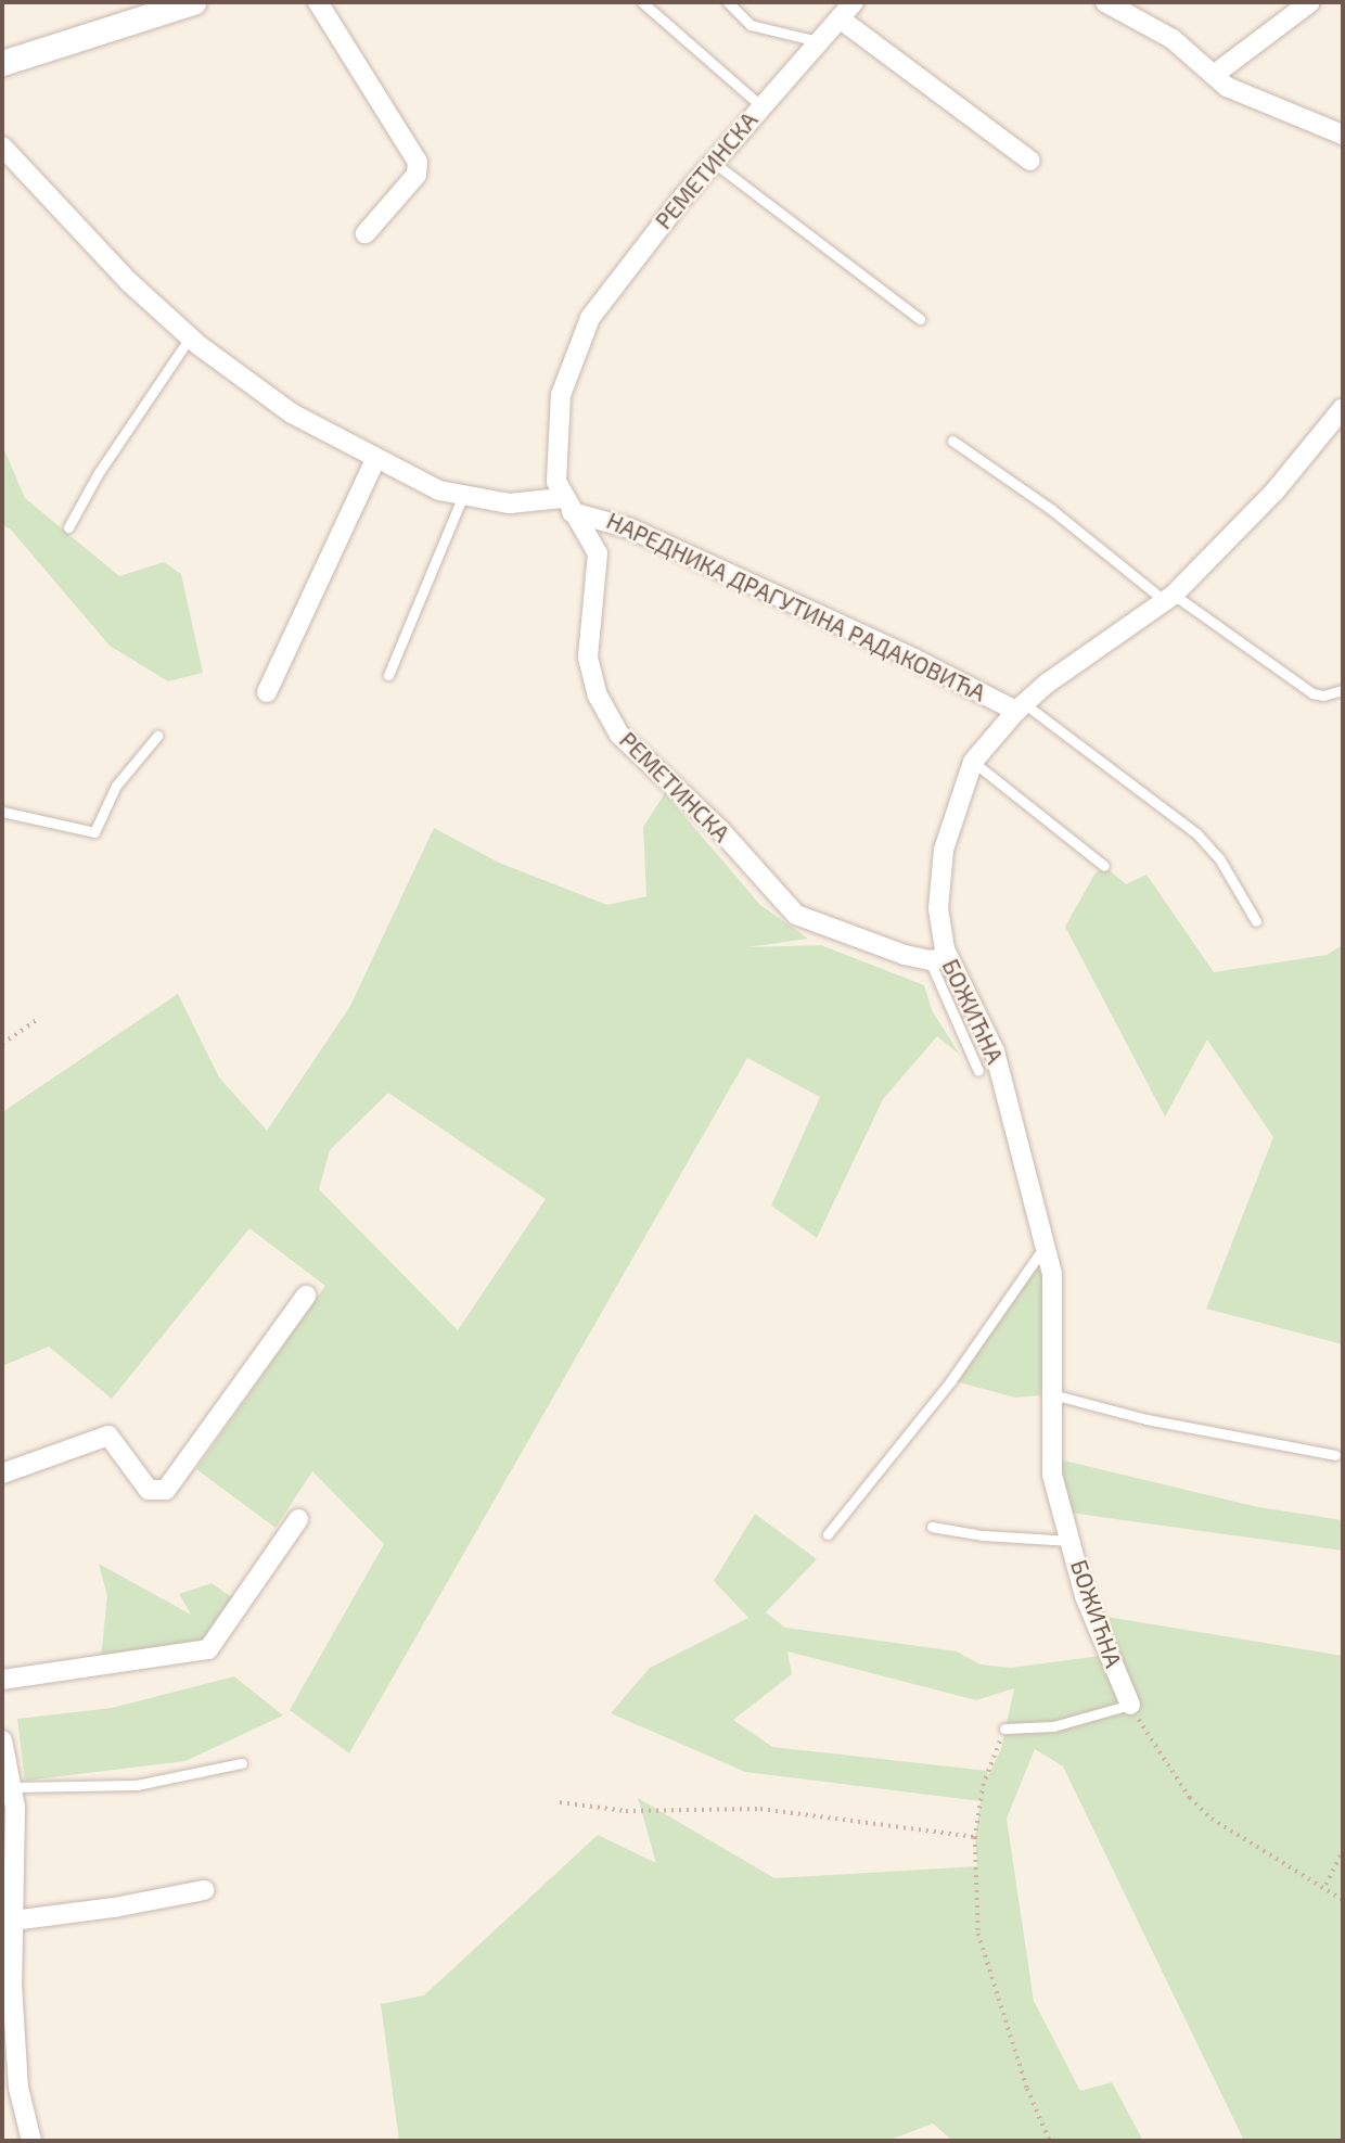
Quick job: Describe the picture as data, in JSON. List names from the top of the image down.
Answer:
{
  "streets": {
    "street": ["РЕМЕТИНСКА", "НАРЕДНИКА ДРАГУТИНА РАДАКОВИЋА", "БОЖИЋНА"]
  },
  "crossings": [
    ["РЕМЕТИНСКА", "НАРЕДНИКА ДРАГУТИНА РАДАКОВИЋА"],
    ["РЕМЕТИНСКА", "БОЖИЋНА"],
    ["НАРЕДНИКА ДРАГУТИНА РАДАКОВИЋА", "БОЖИЋНА"]
  ]
}
